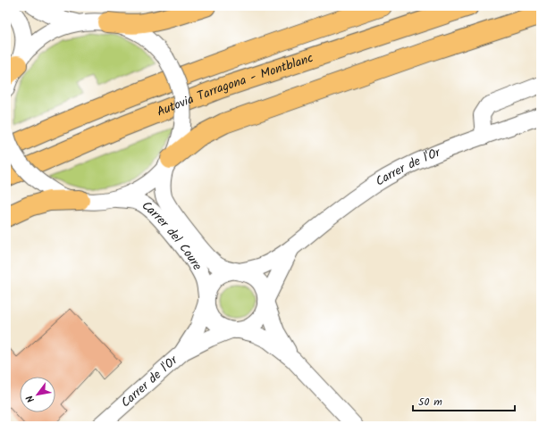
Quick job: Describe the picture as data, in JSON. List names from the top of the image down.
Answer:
{
  "streets": {
    "highway": ["Autovia Tarragona - Montblanc"],
    "street": ["Carrer de l'Or", "Carrer del Coure"]
  },
  "crossings": [
    ["Carrer de l'Or", "Carrer del Coure"]
  ],
  "scale_bar": "50 m",
  "north": "bottom left"
}
